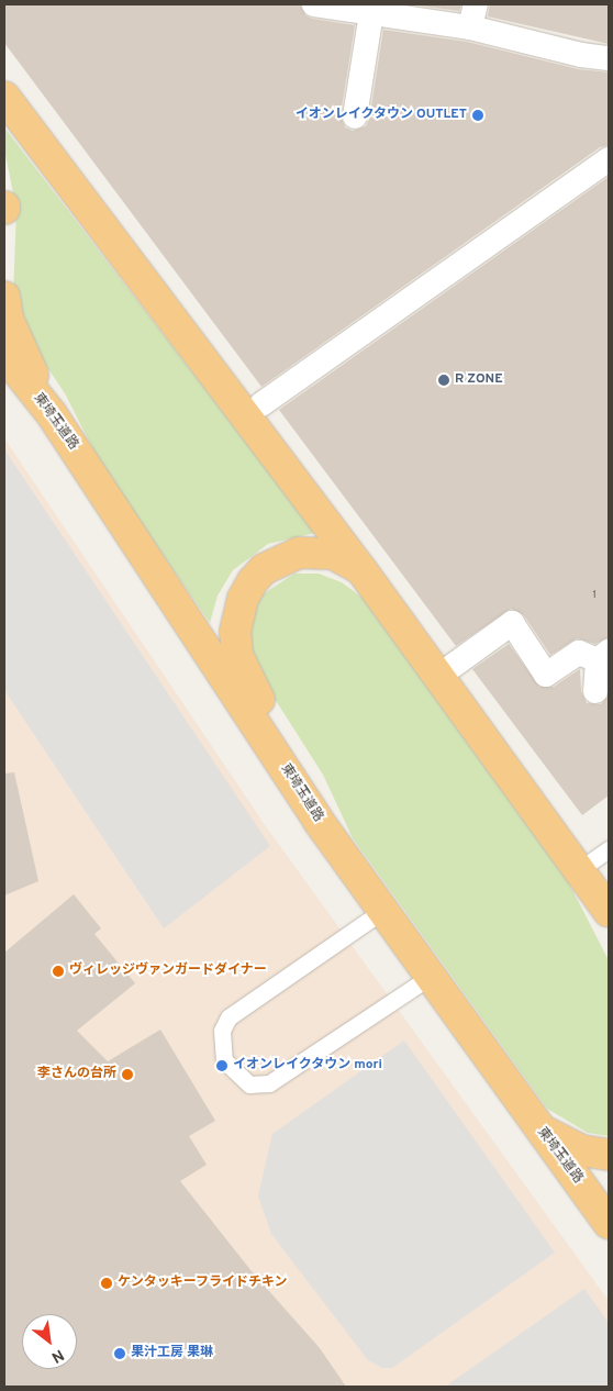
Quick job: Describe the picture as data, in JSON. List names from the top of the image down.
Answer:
{
  "streets": {
    "highway": ["東埼玉道路"]
  },
  "places": [
    "イオンレイクタウン OUTLET",
    "R ZONE",
    "ヴィレッジヴァンガードダイナー",
    "イオンレイクタウン mori",
    "李さんの台所",
    "ケンタッキーフライドチキン",
    "果汁工房 果琳"
  ],
  "house_numbers": ["1"],
  "north": "bottom right"
}
